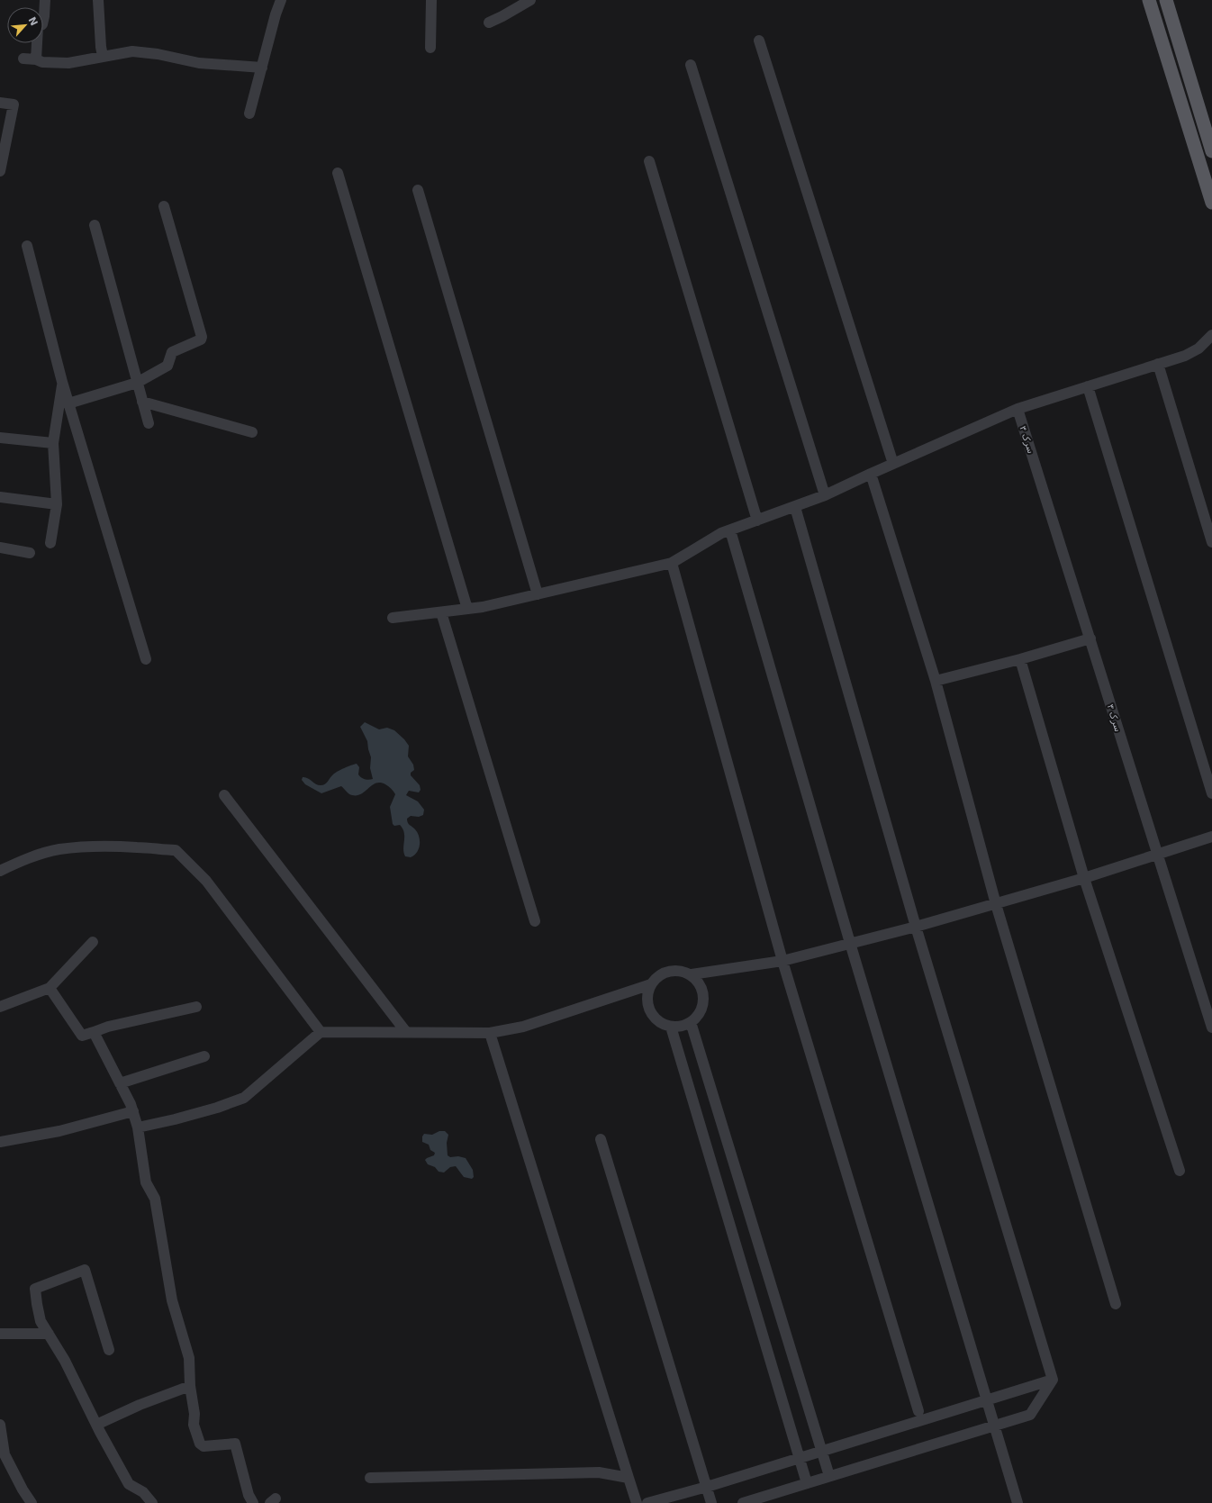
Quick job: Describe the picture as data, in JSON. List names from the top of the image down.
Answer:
{
  "streets": {
    "street": ["سرک ۳"]
  },
  "north": "top right"
}
